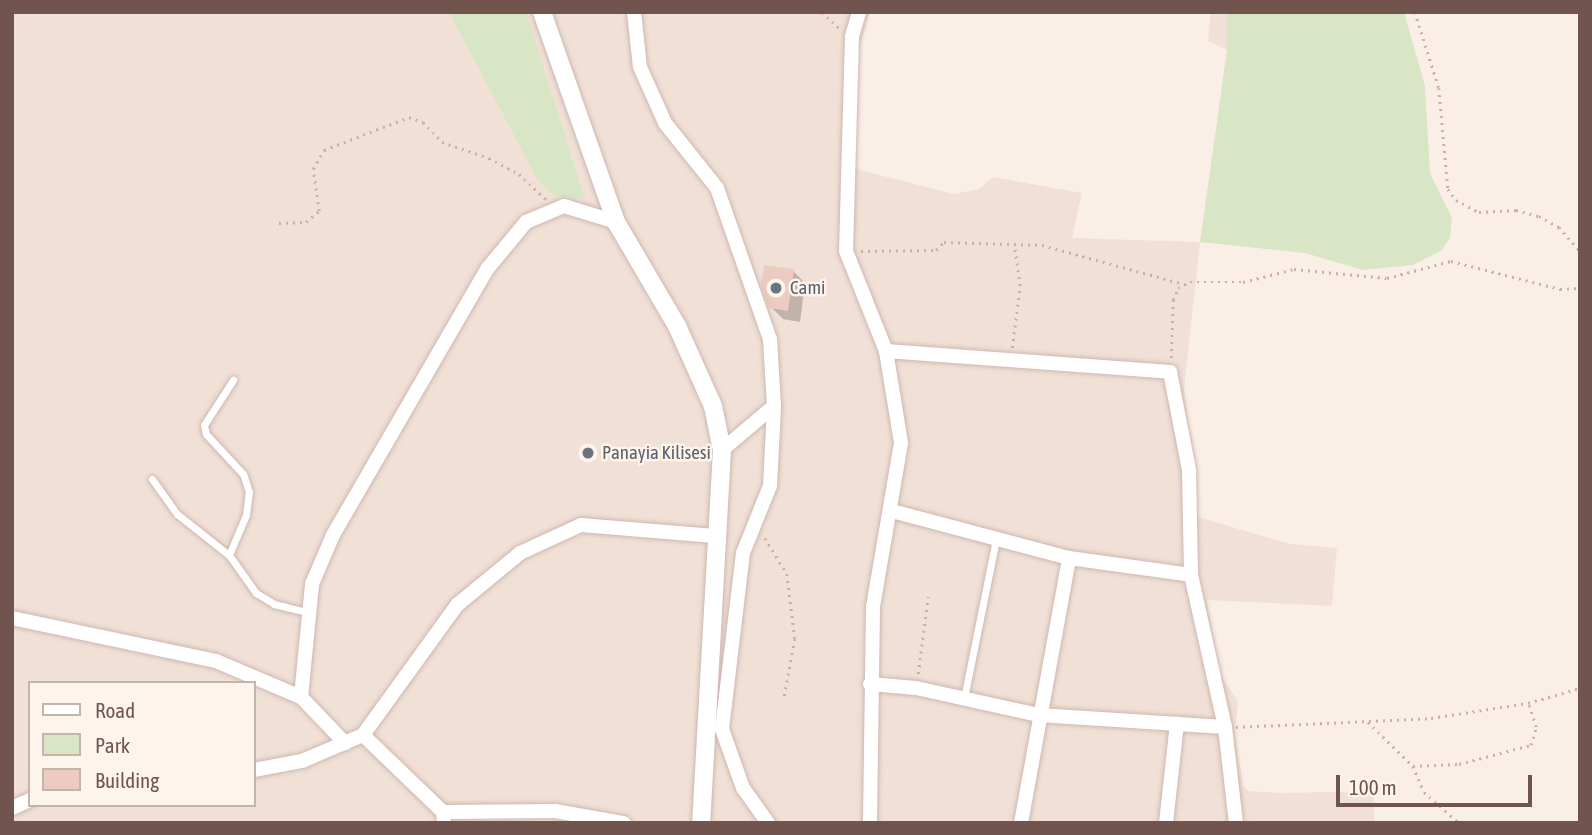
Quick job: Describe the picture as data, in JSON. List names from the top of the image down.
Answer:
{
  "places": ["Cami", "Panayia Kilisesi"],
  "legend": ["Road", "Park", "Building"],
  "scale_bar": "100 m"
}
